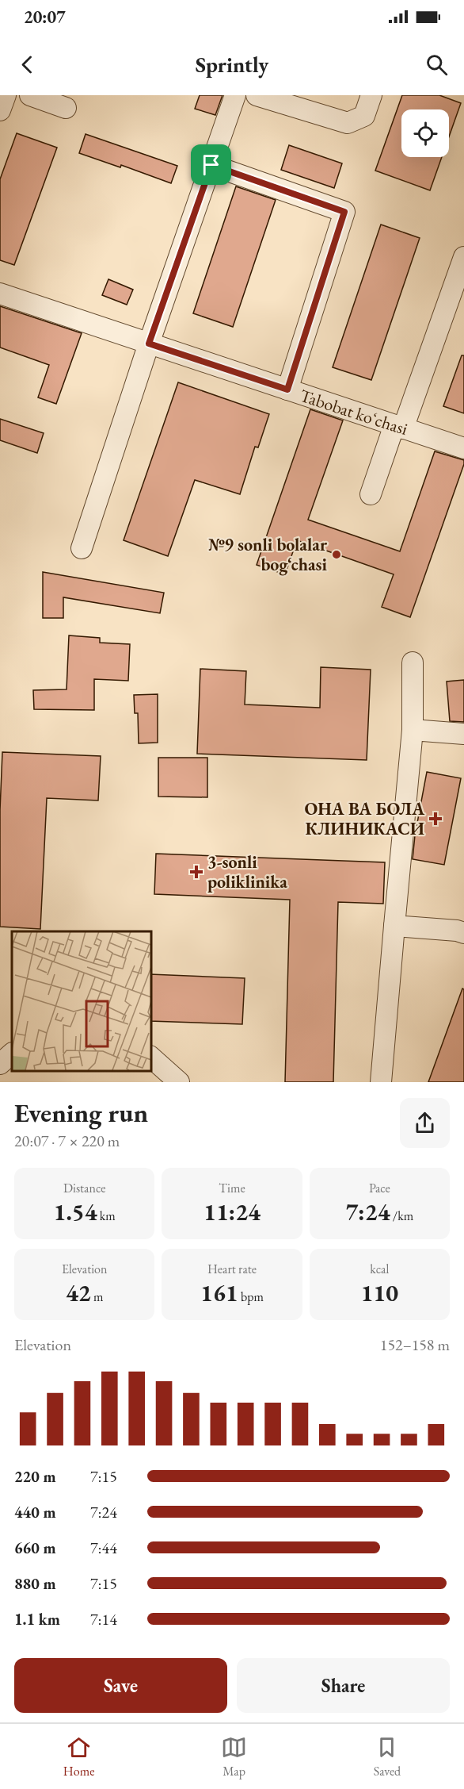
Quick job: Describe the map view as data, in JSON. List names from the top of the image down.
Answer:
{
  "streets": {
    "street": ["Tabobat koʻchasi"]
  },
  "places": {
    "other": ["№9 sonli bolalar bog‘chasi"],
    "health": ["ОНА ВА БОЛА КЛИНИКАСИ", "3-sonli poliklinika"]
  },
  "page": {
    "status": "20:07",
    "header": "Sprintly",
    "heading": ["Evening run", "20:07 · 7 × 220 m"],
    "stats": [
      ["Distance", "1.54 km"],
      ["Time", "11:24"],
      ["Pace", "7:24 /km"],
      ["Elevation", "42 m"],
      ["Heart rate", "161 bpm"],
      ["kcal", "110"]
    ],
    "chart": ["Elevation", "152–158 m"],
    "list": [
      {
        "name": "220 m",
        "note": "7:15"
      },
      {
        "name": "440 m",
        "note": "7:24"
      },
      {
        "name": "660 m",
        "note": "7:44"
      },
      {
        "name": "880 m",
        "note": "7:15"
      },
      {
        "name": "1.1 km",
        "note": "7:14"
      }
    ],
    "buttons": ["Save", "Share"],
    "tabs": ["Home", "Map", "Saved"]
  }
}
